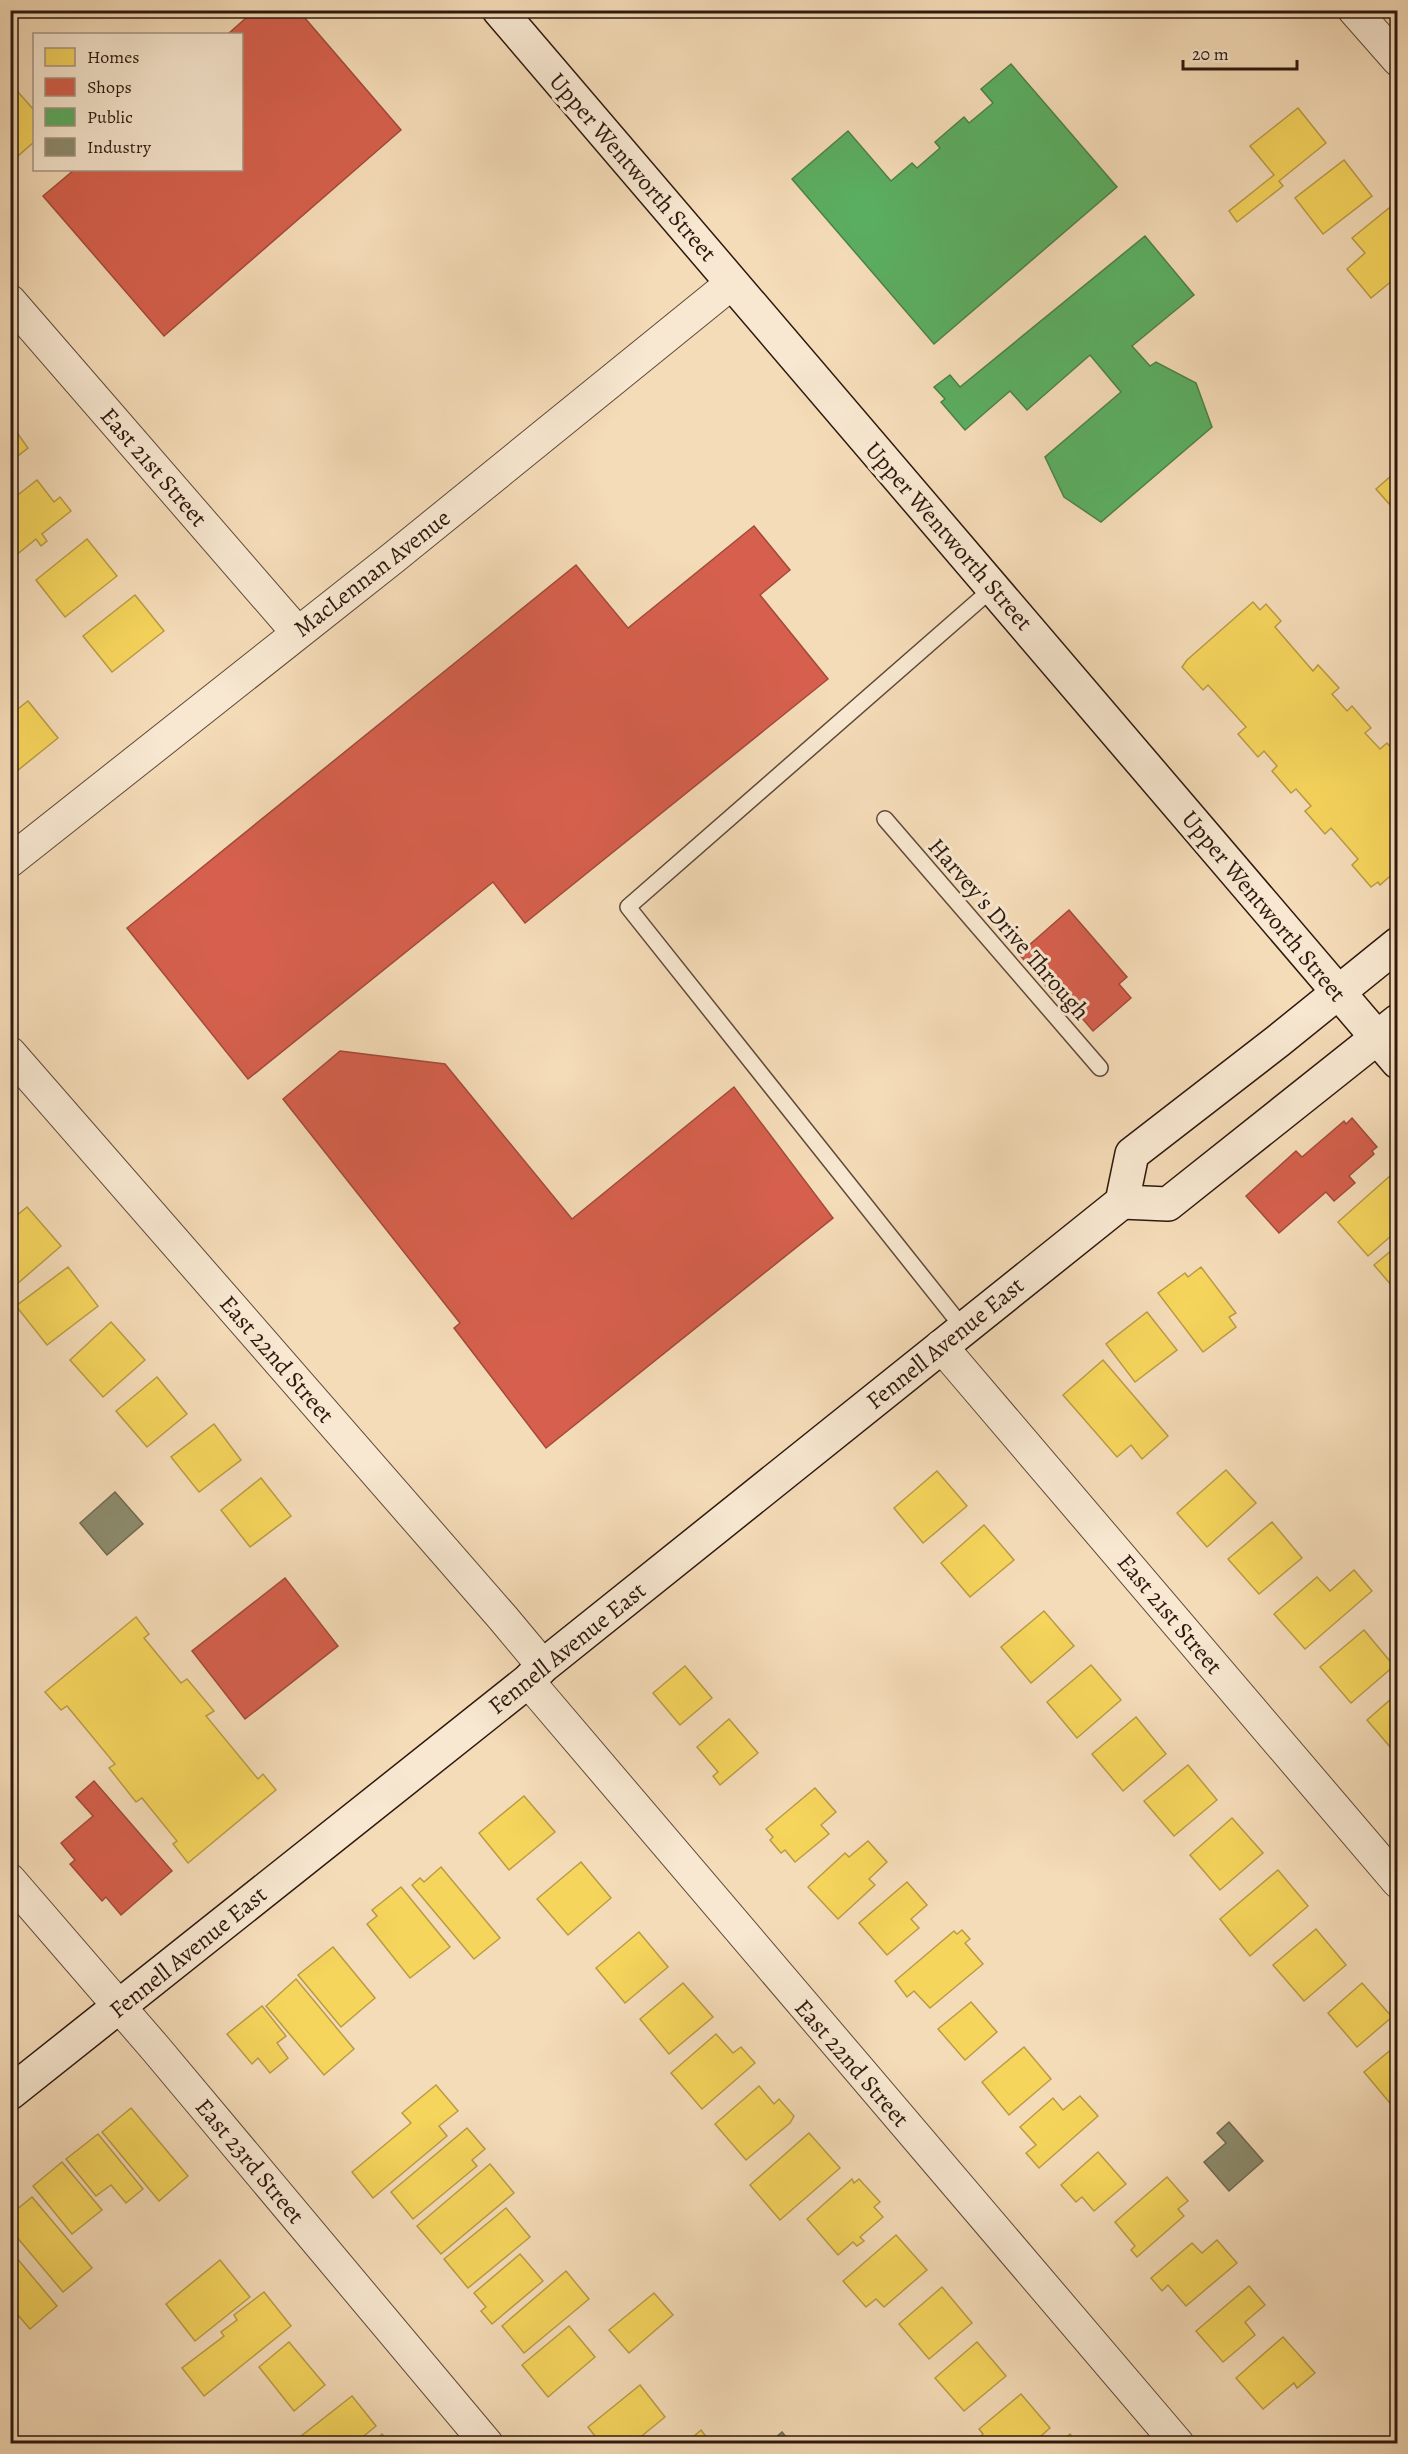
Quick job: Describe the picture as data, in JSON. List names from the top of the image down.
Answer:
{
  "streets": {
    "main road": ["Upper Wentworth Street", "Fennell Avenue East"],
    "street": [
      "East 21st Street",
      "MacLennan Avenue",
      "East 22nd Street",
      "East 23rd Street"
    ],
    "lane": ["Harvey's Drive Through"]
  },
  "crossings": [
    ["Upper Wentworth Street", "MacLennan Avenue"],
    ["East 21st Street", "MacLennan Avenue"],
    ["East 21st Street", "Fennell Avenue East"],
    ["Fennell Avenue East", "East 22nd Street"],
    ["Fennell Avenue East", "East 23rd Street"]
  ],
  "legend": [
    "Homes",
    "Shops",
    "Public",
    "Industry"
  ],
  "scale_bar": "20 m"
}
